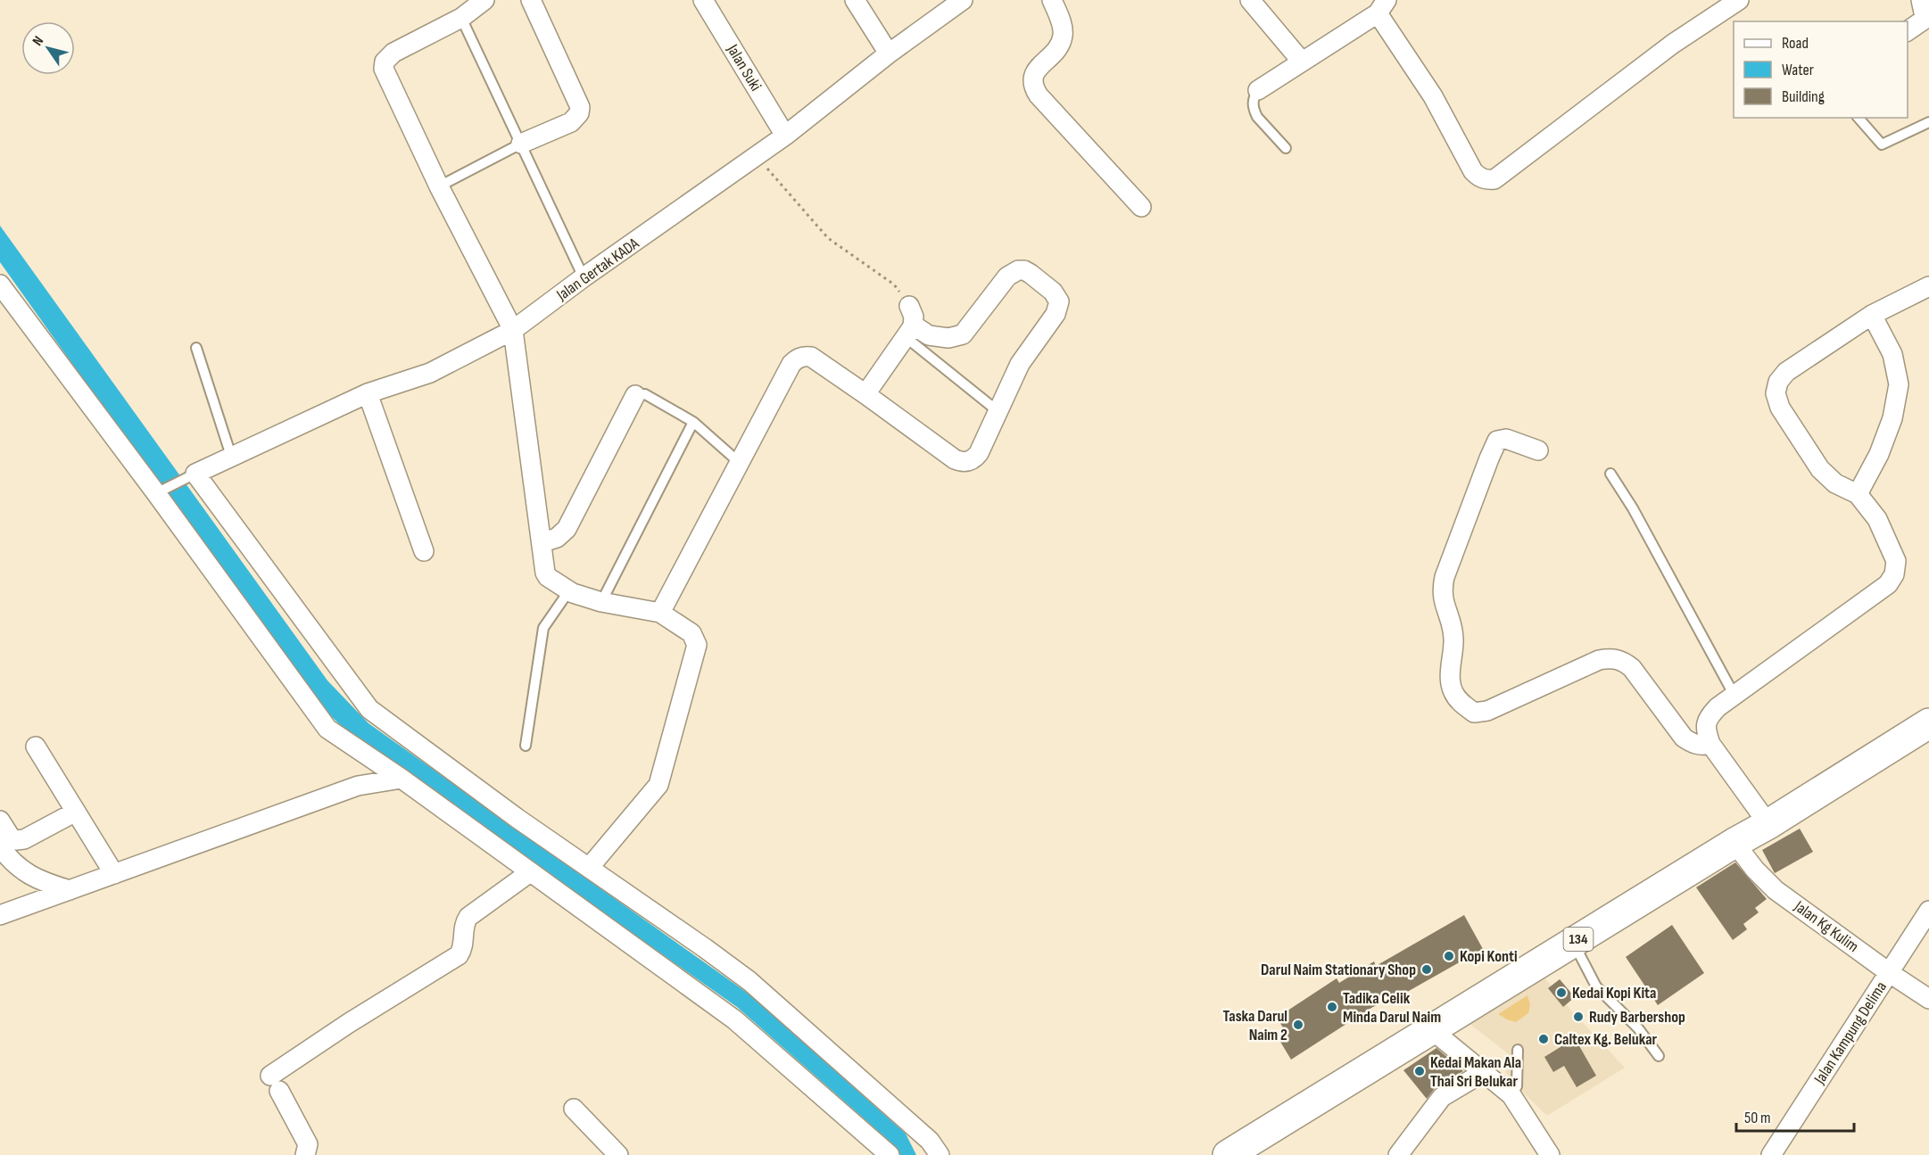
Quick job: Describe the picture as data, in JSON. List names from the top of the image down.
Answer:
{
  "streets": {
    "main road": ["134"],
    "street": [
      "Jalan Suki",
      "Jalan Gertak KADA",
      "Jalan Kg Kulim",
      "Jalan Kampung Delima"
    ]
  },
  "crossings": [
    ["Jalan Suki", "Jalan Gertak KADA"],
    ["Jalan Kg Kulim", "134"],
    ["Jalan Kg Kulim", "Jalan Kampung Delima"]
  ],
  "places": [
    "Kopi Konti",
    "Darul Naim Stationary Shop",
    "Kedai Kopi Kita",
    "Tadika Celik Minda Darul Naim",
    "Rudy Barbershop",
    "Taska Darul Naim 2",
    "Caltex Kg. Belukar",
    "Kedai Makan Ala Thai Sri Belukar"
  ],
  "legend": ["Road", "Water", "Building"],
  "scale_bar": "50 m",
  "north": "top left"
}
